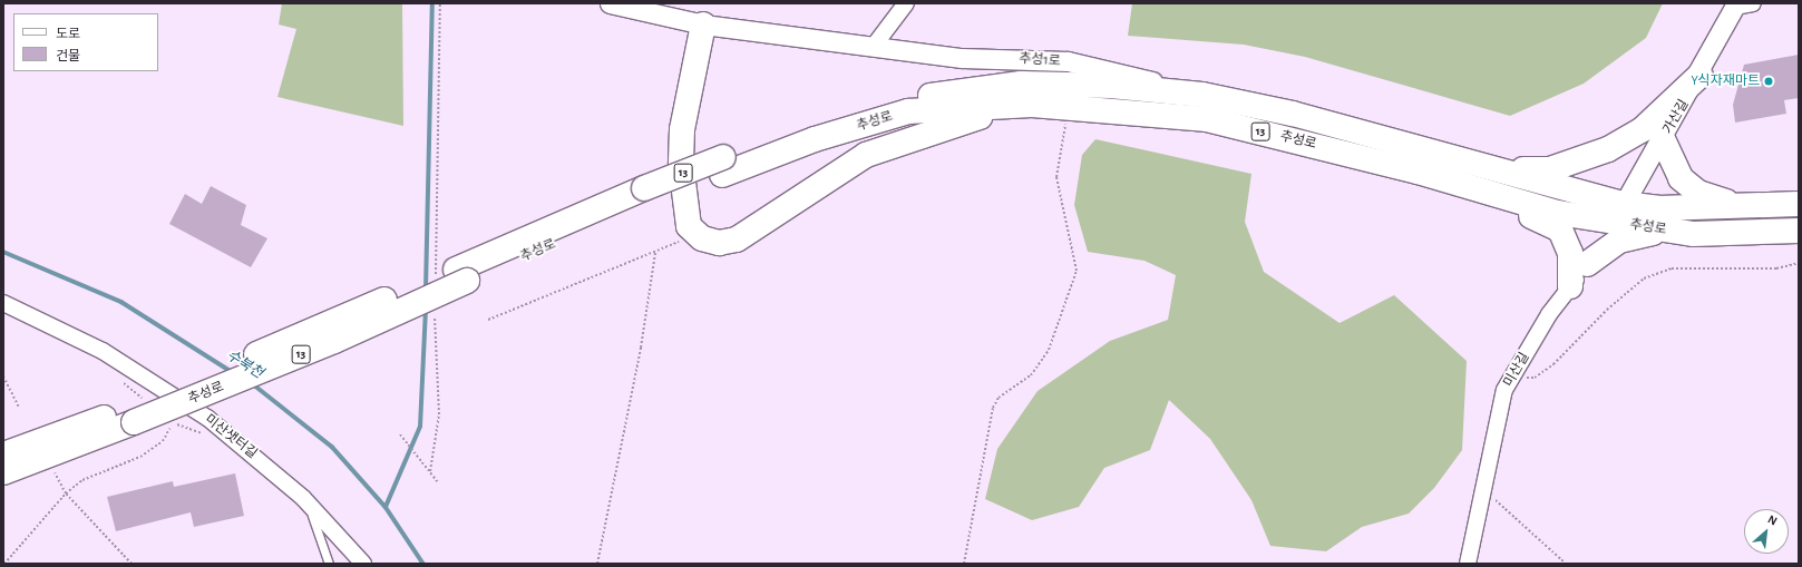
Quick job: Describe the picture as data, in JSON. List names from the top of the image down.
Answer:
{
  "streets": {
    "main road": ["추성로", "13"],
    "street": [
      "추성1로",
      "가산길",
      "미산길",
      "미산샛터길"
    ]
  },
  "crossings": [
    ["추성1로", "추성로"],
    ["가산길", "추성로"],
    ["가산길", "미산길"],
    ["추성로", "미산길"]
  ],
  "water": ["수북천"],
  "places": ["Y식자재마트"],
  "legend": ["도로", "건물"],
  "north": "top right"
}
